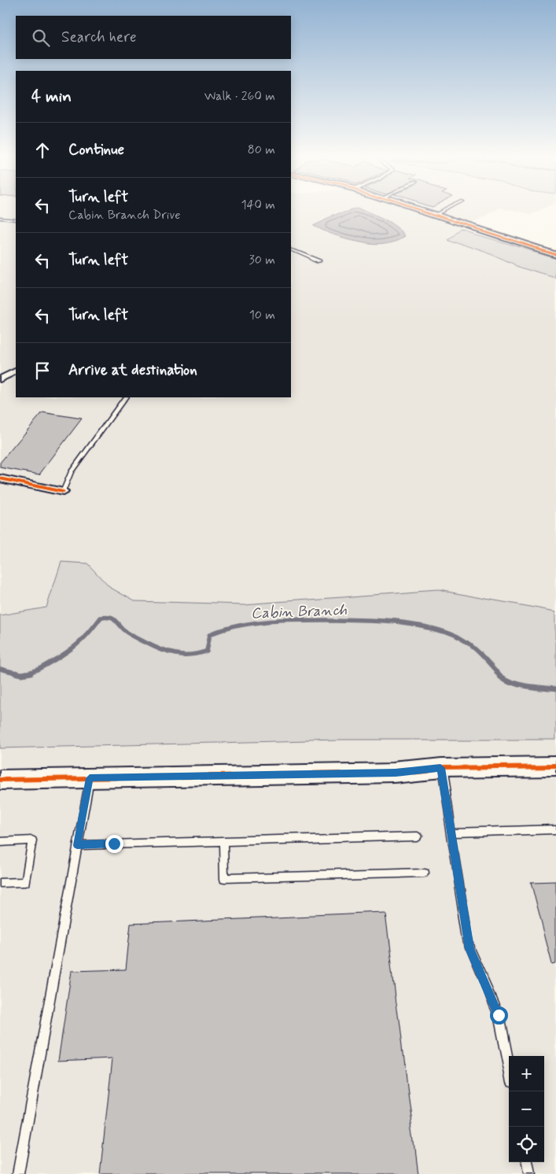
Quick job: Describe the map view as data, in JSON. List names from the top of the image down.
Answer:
{
  "water": ["Cabin Branch"],
  "page": {
    "search": "Search here",
    "heading": ["4 min", "Walk · 260 m"],
    "list": [
      ["Continue", "80 m"],
      ["Turn left", "Cabin Branch Drive", "140 m"],
      ["Turn left", "30 m"],
      ["Turn left", "10 m"],
      "Arrive at destination"
    ],
    "map_buttons": ["+", "−"]
  }
}
